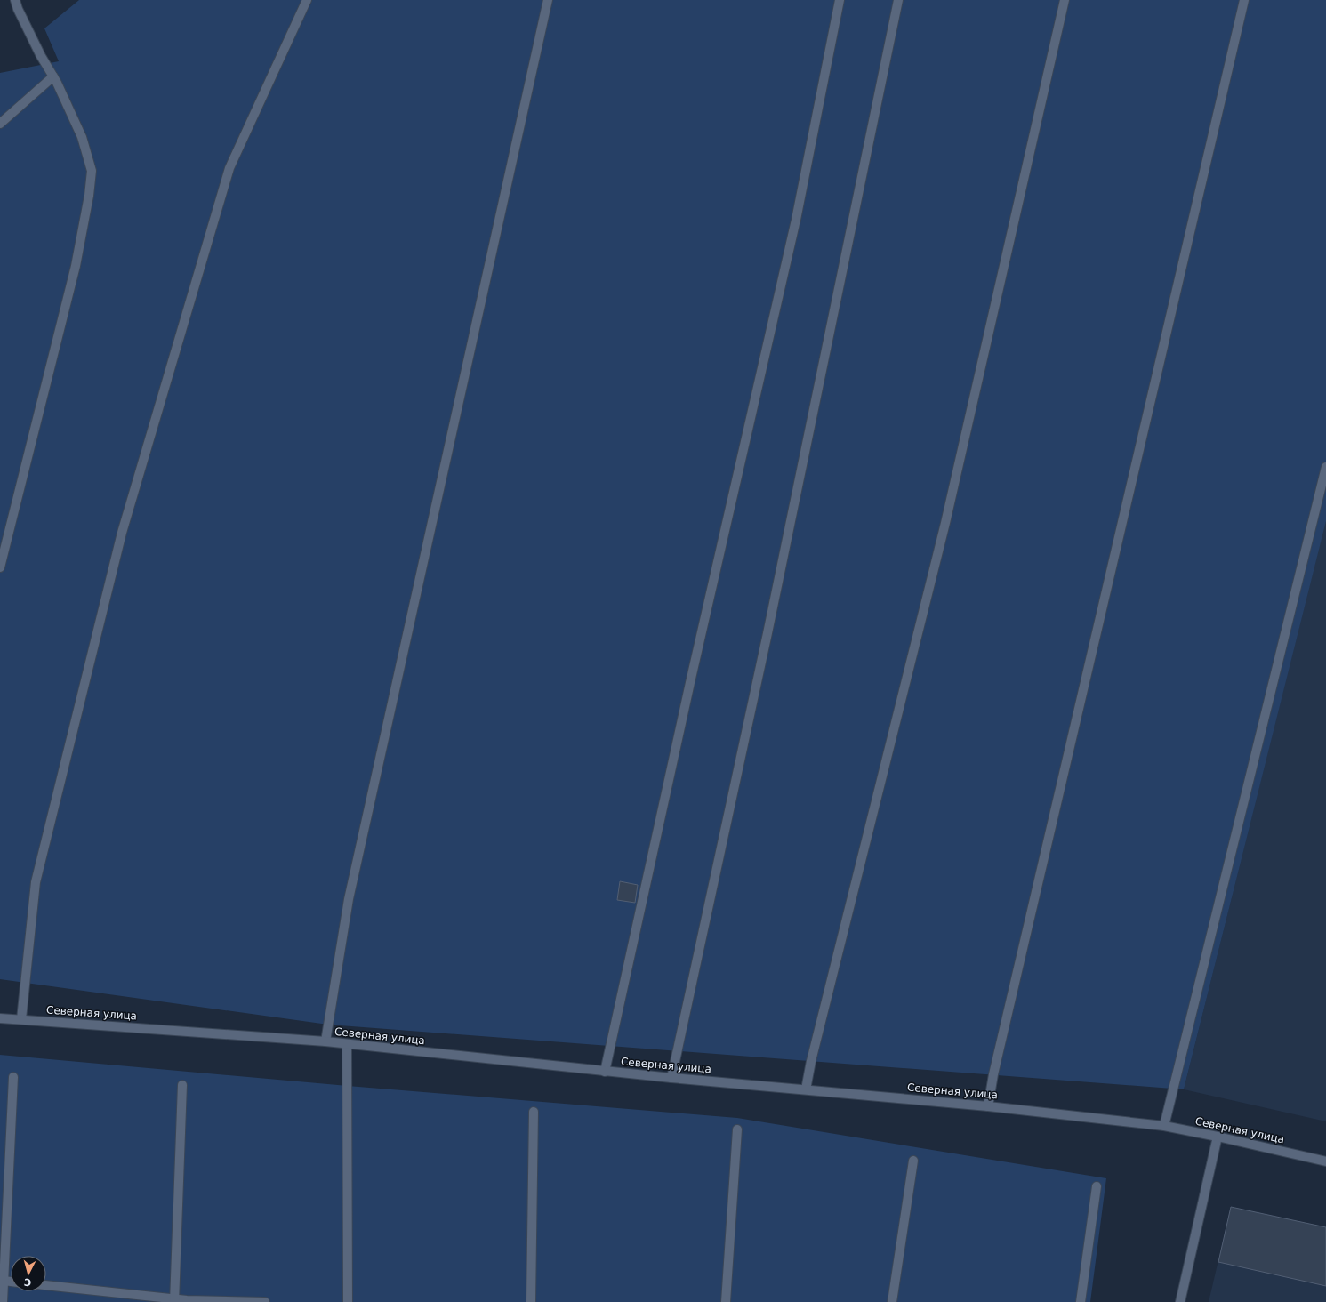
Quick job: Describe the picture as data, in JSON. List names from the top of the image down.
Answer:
{
  "streets": {
    "street": ["Северная улица"]
  },
  "north": "bottom"
}
